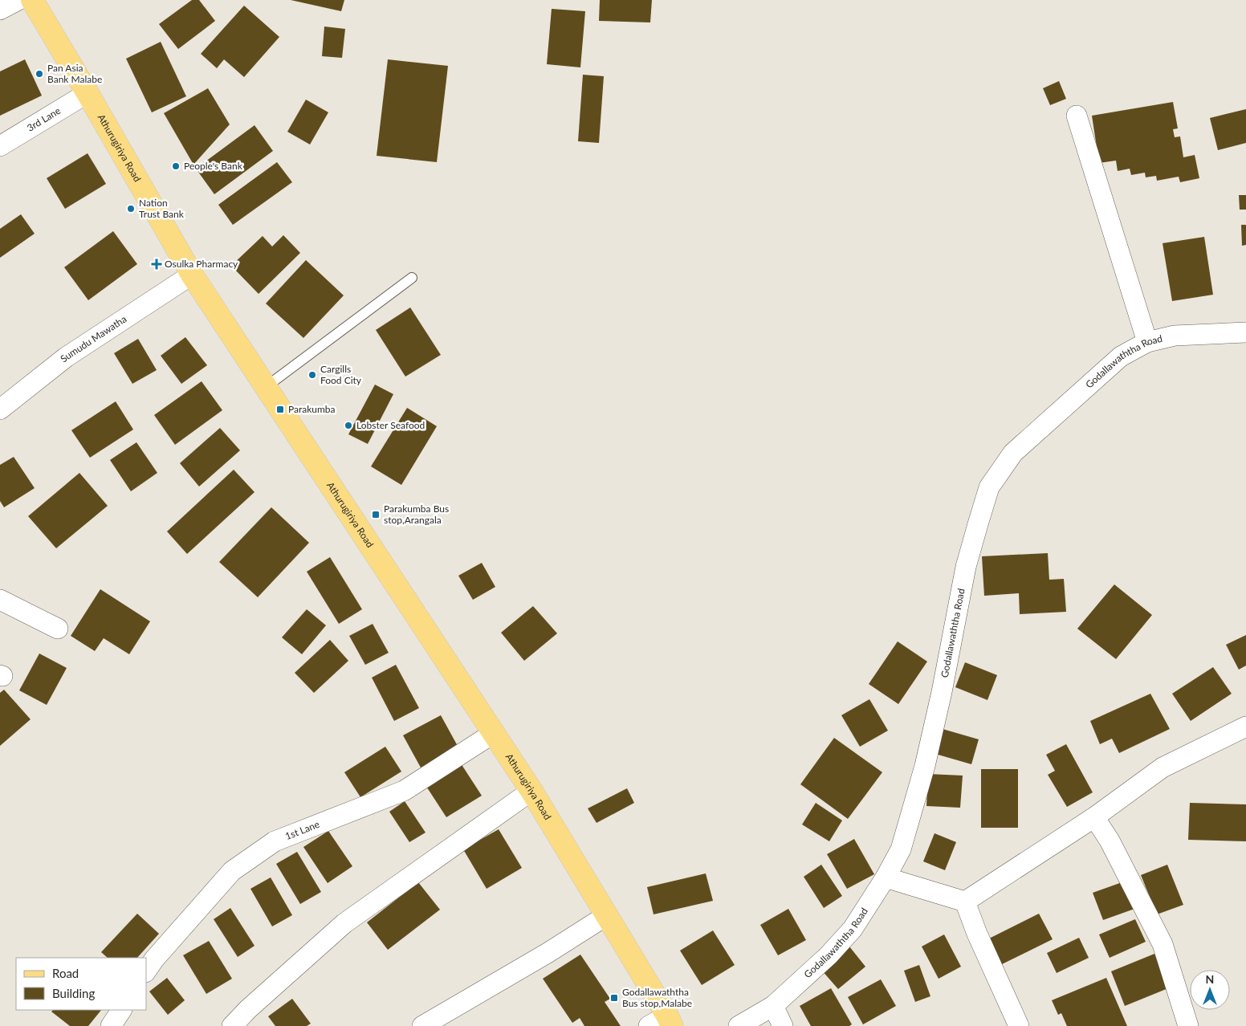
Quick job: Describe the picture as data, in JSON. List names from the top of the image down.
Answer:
{
  "streets": {
    "main road": ["Athurugiriya Road"],
    "street": [
      "3rd Lane",
      "Sumudu Mawatha",
      "Godallawaththa Road",
      "1st Lane"
    ]
  },
  "crossings": [
    ["3rd Lane", "Athurugiriya Road"],
    ["Athurugiriya Road", "Sumudu Mawatha"],
    ["Athurugiriya Road", "1st Lane"]
  ],
  "places": {
    "other": [
      "Pan Asia Bank Malabe",
      "People's Bank",
      "Nation Trust Bank",
      "Cargills Food City",
      "Lobster Seafood"
    ],
    "health": ["Osulka Pharmacy"],
    "transit": ["Parakumba", "Parakumba Bus stop,Arangala", "Godallawaththa Bus stop,Malabe"]
  },
  "legend": ["Road", "Building"],
  "north": "top"
}
